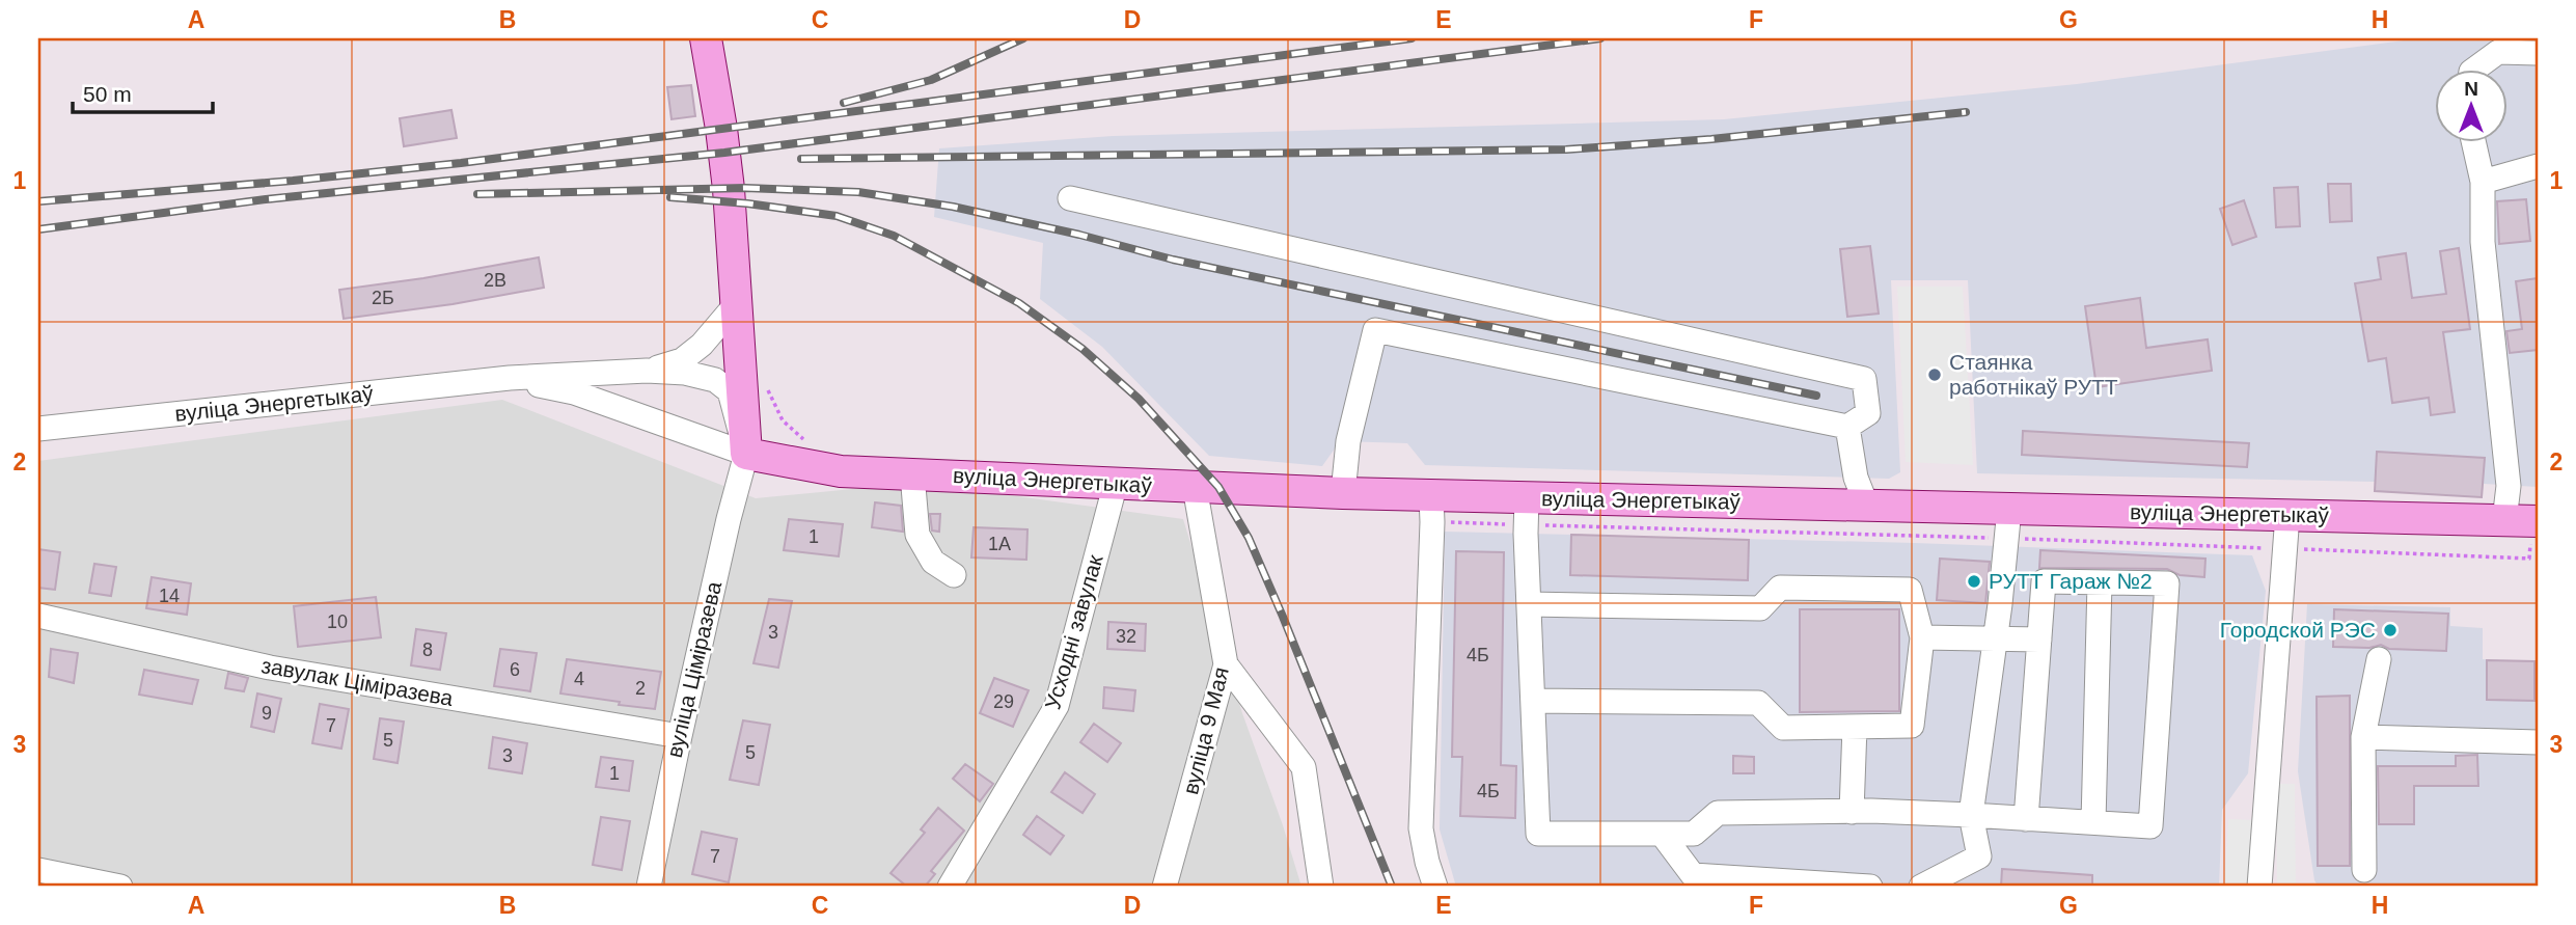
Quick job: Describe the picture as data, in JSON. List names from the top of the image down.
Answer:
{
  "streets": {
    "main road": ["вуліца Энергетыкаў"],
    "street": [
      "Усходні завулак",
      "вуліца Ціміразева",
      "завулак Ціміразева",
      "вуліца 9 Мая"
    ]
  },
  "crossings": [
    ["вуліца Энергетыкаў", "Усходні завулак"],
    ["вуліца Энергетыкаў", "вуліца Ціміразева"],
    ["вуліца Энергетыкаў", "вуліца 9 Мая"],
    ["вуліца Ціміразева", "завулак Ціміразева"]
  ],
  "places": ["Стаянка работнікаў РУТТ", "РУТТ Гараж №2", "Городской РЭС"],
  "house_numbers": [
    "2В",
    "2Б",
    "1",
    "1А",
    "14",
    "10",
    "3",
    "32",
    "8",
    "4Б",
    "6",
    "4",
    "2",
    "29",
    "9",
    "7",
    "5",
    "5",
    "3",
    "1",
    "4Б",
    "7"
  ],
  "scale_bar": "50 m",
  "north": "top",
  "grid": {
    "columns": [
      "A",
      "B",
      "C",
      "D",
      "E",
      "F",
      "G",
      "H"
    ],
    "rows": ["1", "2", "3"]
  }
}
